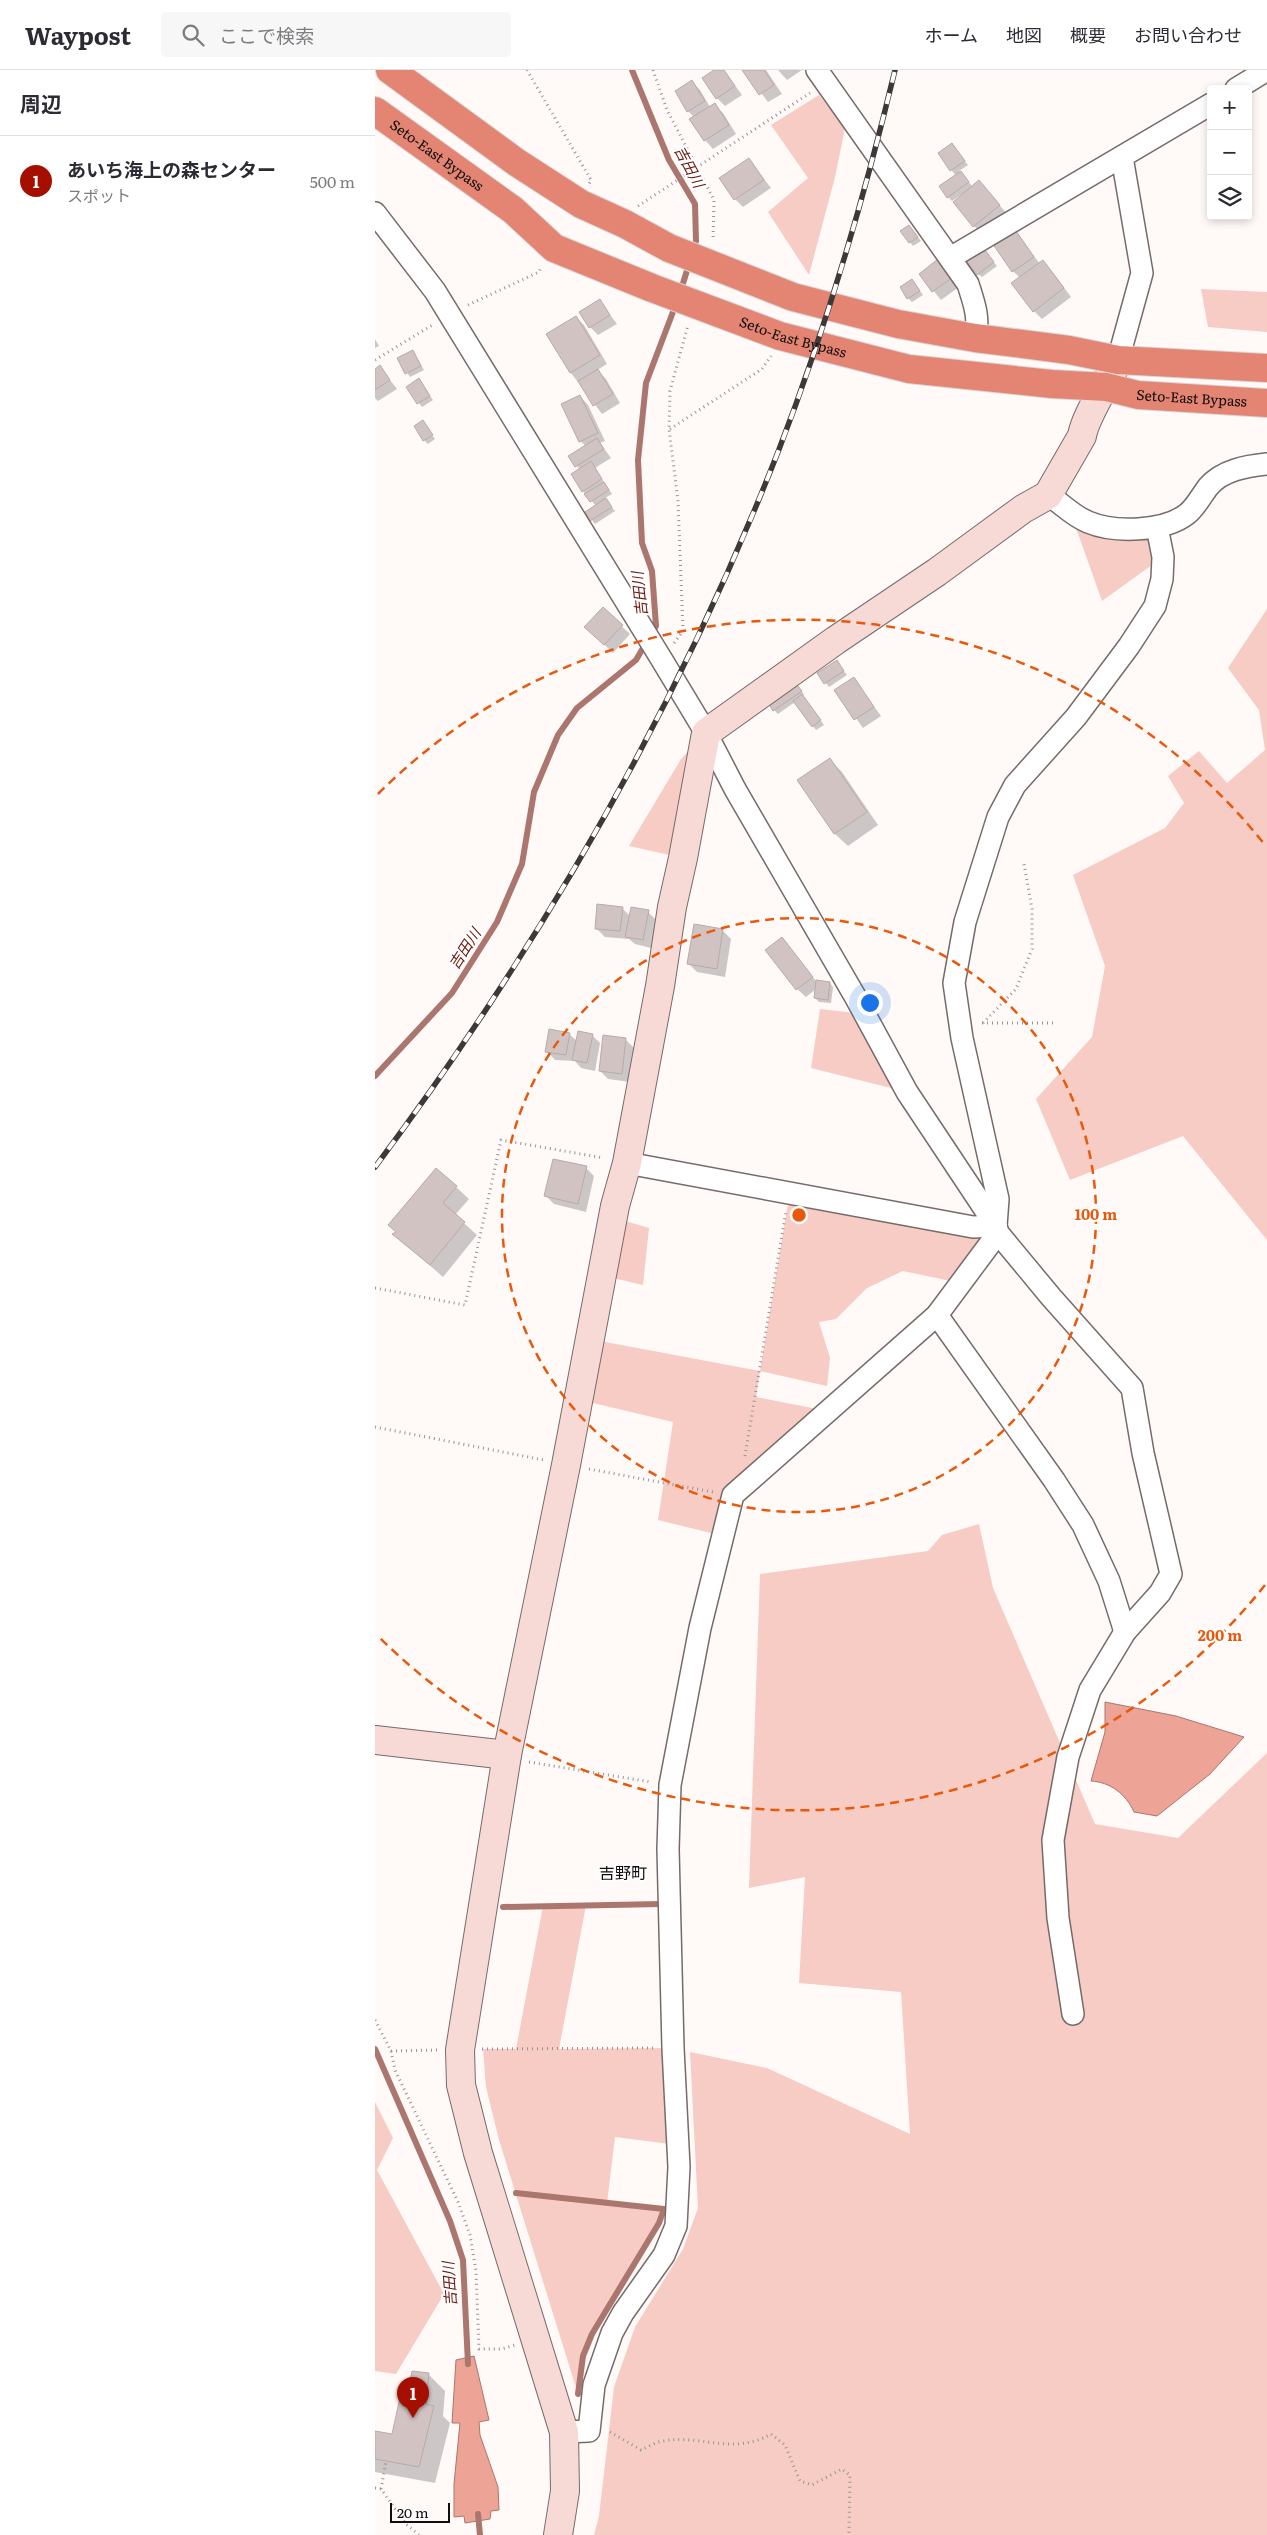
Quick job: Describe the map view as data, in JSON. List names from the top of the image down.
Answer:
{
  "streets": {
    "highway": ["Seto-East Bypass"]
  },
  "districts": ["吉野町"],
  "water": ["吉田川"],
  "scale_bar": "20 m",
  "page": {
    "header": "Waypost",
    "search": "ここで検索",
    "nav": [
      "ホーム",
      "地図",
      "概要",
      "お問い合わせ"
    ],
    "heading": "周辺",
    "map_buttons": ["+", "−"],
    "list": [
      {
        "mark": "1",
        "name": "あいち海上の森センター",
        "note": "スポット",
        "value": "500 m"
      }
    ],
    "pins": "1",
    "scale": "20 m"
  },
  "rings": ["100 m", "200 m"]
}
